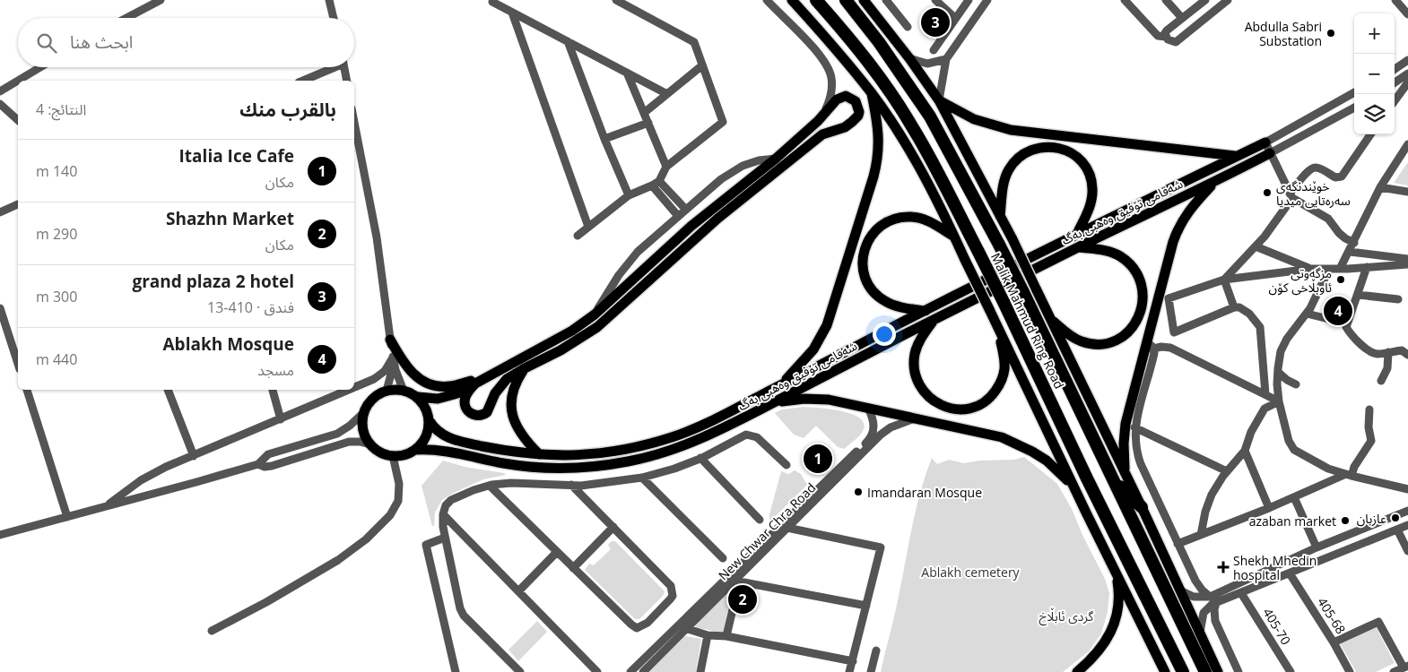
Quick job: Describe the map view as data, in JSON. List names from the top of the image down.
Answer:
{
  "streets": {
    "highway": ["Malik Mahmud Ring Road"],
    "main road": ["شەقامی تۆفیق وەهبی بەگ"],
    "street": ["New Chwar Chra Road", "405-68", "405-70"]
  },
  "parks": ["Ablakh cemetery", "گردی ئابڵاخ"],
  "places": {
    "other": [
      "Abdulla Sabri Substation",
      "خوێندنگەی سەرەتایی میدیا",
      "مزگەوتی ئاوبڵاخی کۆن",
      "Imandaran Mosque",
      "عازبان",
      "azaban market"
    ],
    "health": ["Shekh Mhedin hospital"]
  },
  "page": {
    "pins": [
      "3",
      "4",
      "1",
      "2"
    ],
    "map_buttons": ["+", "−"],
    "search": "ابحث هنا",
    "heading": ["بالقرب منك", "النتائج: 4"],
    "list": [
      {
        "mark": "1",
        "name": "Italia Ice Cafe",
        "note": "مكان",
        "value": "140 m"
      },
      {
        "mark": "2",
        "name": "Shazhn Market",
        "note": "مكان",
        "value": "290 m"
      },
      {
        "mark": "3",
        "name": "grand plaza 2 hotel",
        "note": "فندق · 410-13",
        "value": "300 m"
      },
      {
        "mark": "4",
        "name": "Ablakh Mosque",
        "note": "مسجد",
        "value": "440 m"
      }
    ]
  }
}
